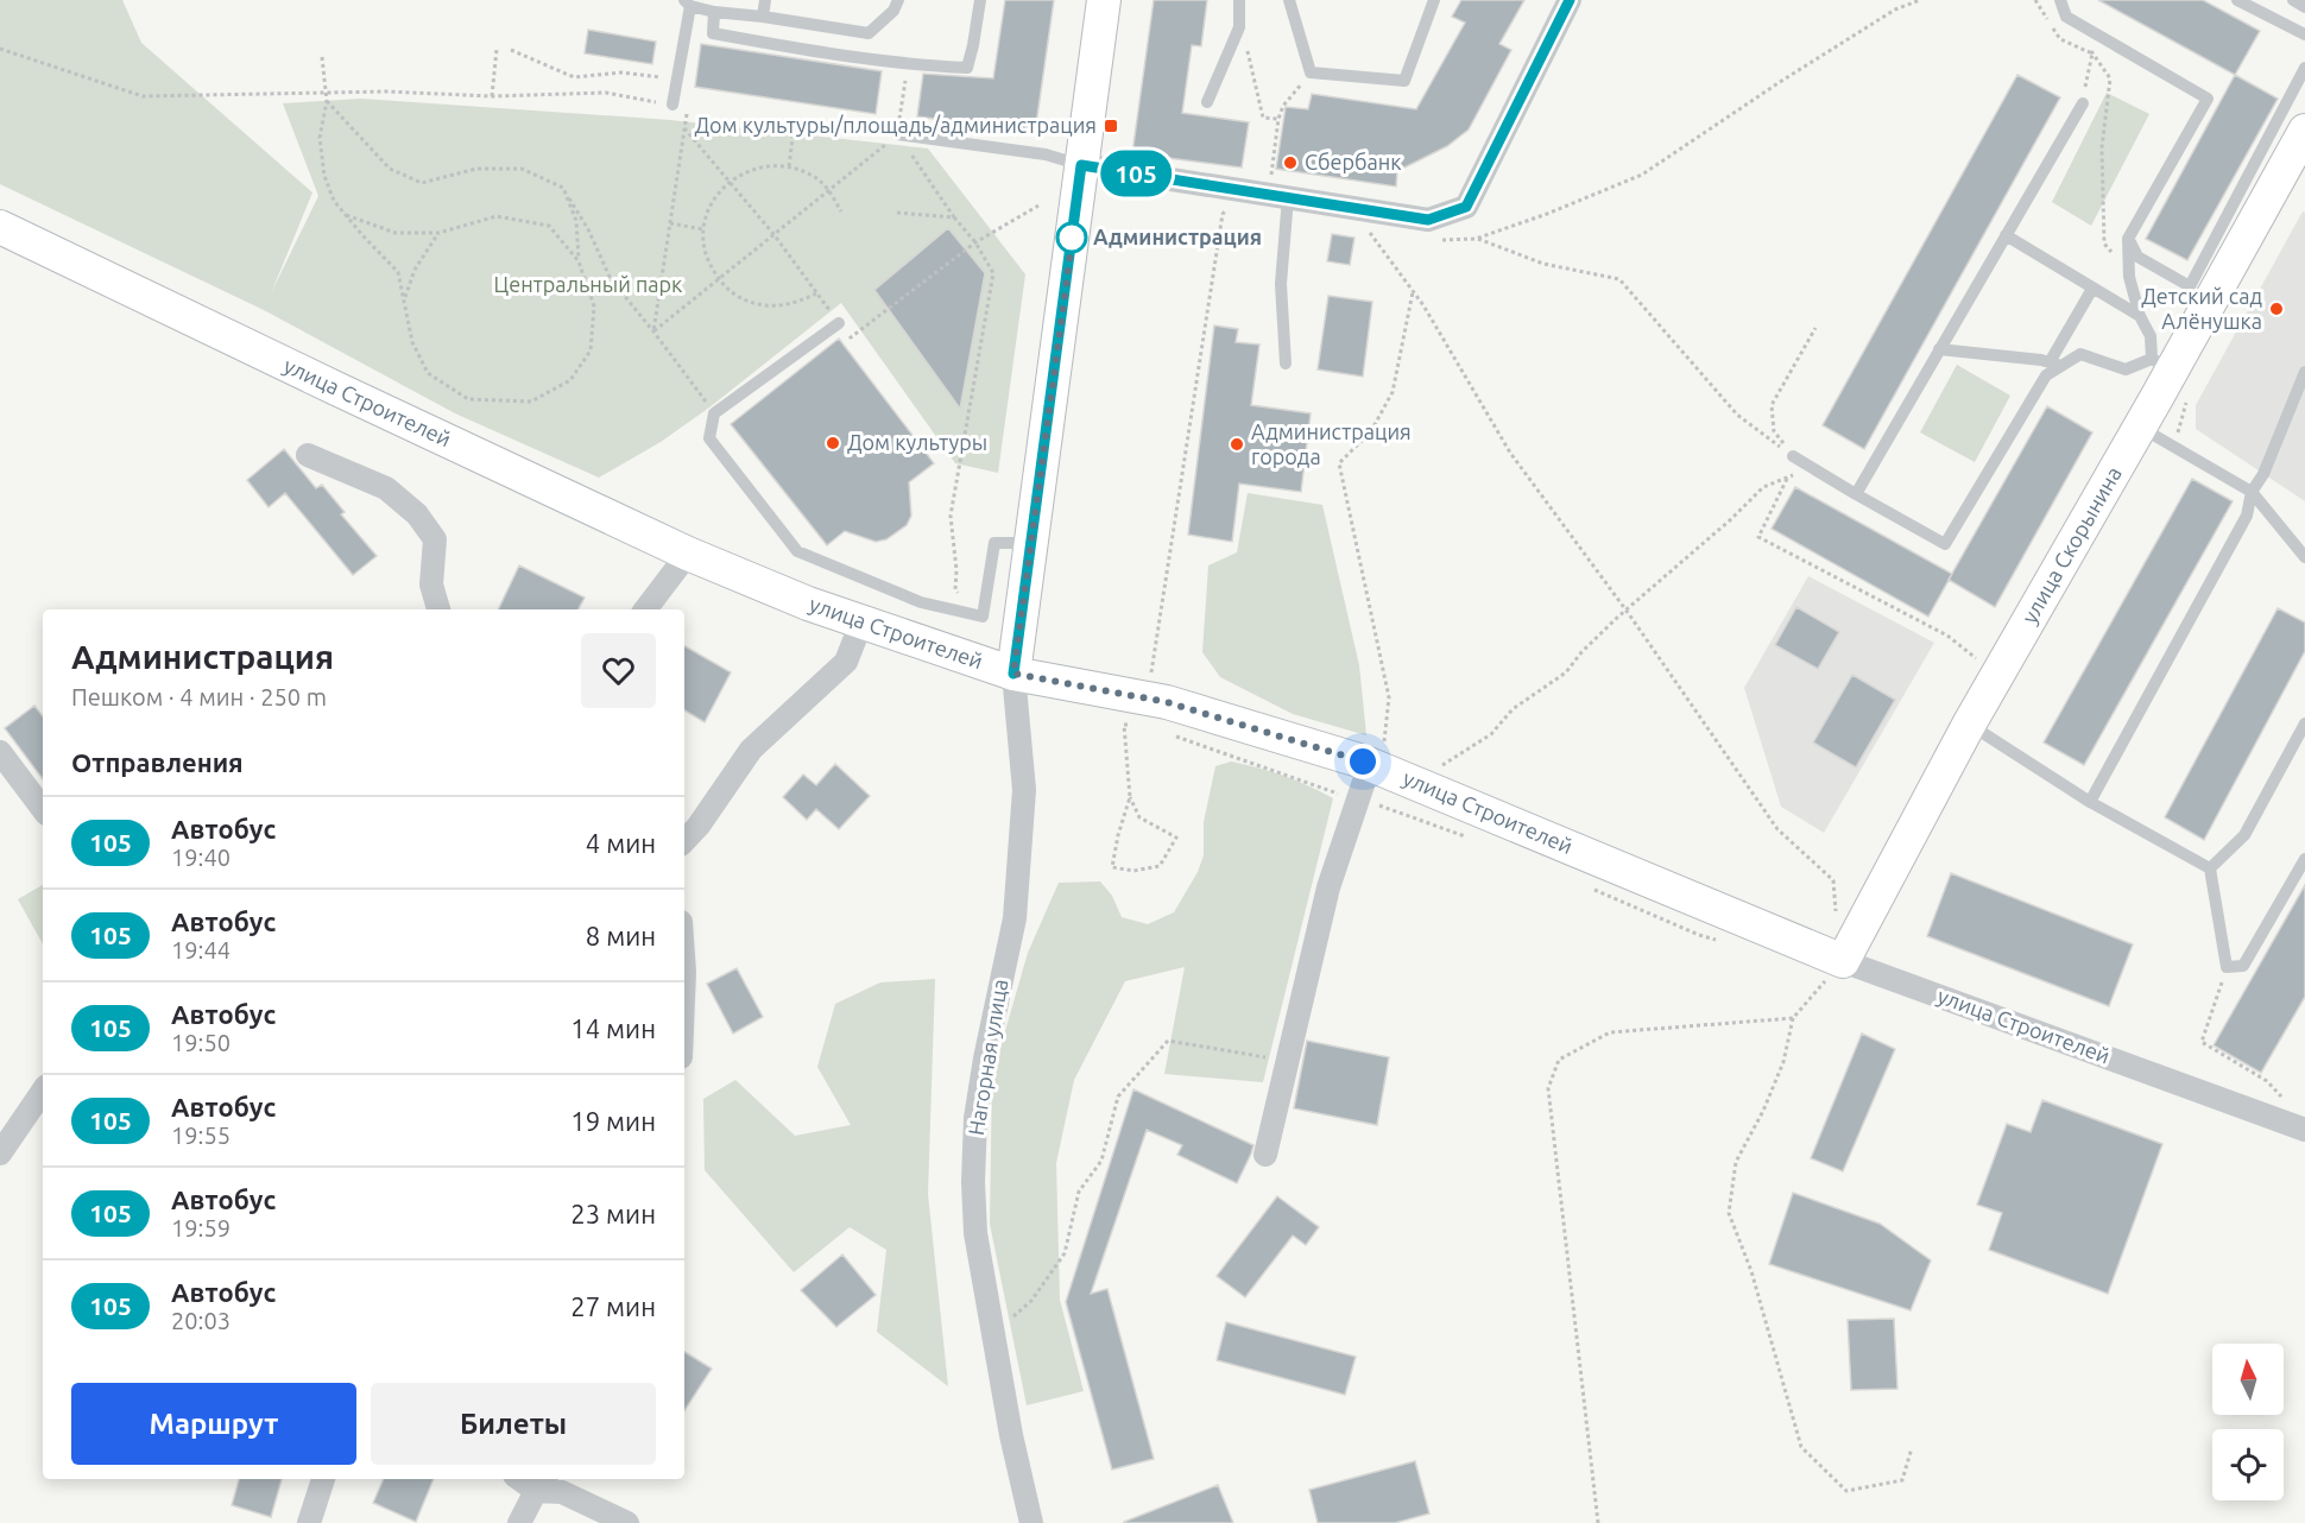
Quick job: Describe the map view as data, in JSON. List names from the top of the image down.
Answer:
{
  "streets": {
    "street": ["улица Строителей", "улица Скорынина", "Нагорная улица"]
  },
  "crossings": [
    ["улица Строителей", "улица Скорынина"],
    ["улица Строителей", "Нагорная улица"]
  ],
  "parks": ["Центральный парк"],
  "places": {
    "transit": ["Дом культуры/площадь/администрация"],
    "other": [
      "Сбербанк",
      "Администрация",
      "Детский сад Алёнушка",
      "Дом культуры",
      "Администрация города"
    ]
  },
  "lines": ["bus line 105"],
  "north": "top",
  "page": {
    "on_map": "105",
    "heading": [
      ["Администрация", "Пешком · 4 мин · 250 m"],
      "Отправления"
    ],
    "list": [
      {
        "mark": "105",
        "name": "Автобус",
        "note": "19:40",
        "value": "4 мин"
      },
      {
        "mark": "105",
        "name": "Автобус",
        "note": "19:44",
        "value": "8 мин"
      },
      {
        "mark": "105",
        "name": "Автобус",
        "note": "19:50",
        "value": "14 мин"
      },
      {
        "mark": "105",
        "name": "Автобус",
        "note": "19:55",
        "value": "19 мин"
      },
      {
        "mark": "105",
        "name": "Автобус",
        "note": "19:59",
        "value": "23 мин"
      },
      {
        "mark": "105",
        "name": "Автобус",
        "note": "20:03",
        "value": "27 мин"
      }
    ],
    "buttons": ["Маршрут", "Билеты"]
  }
}
